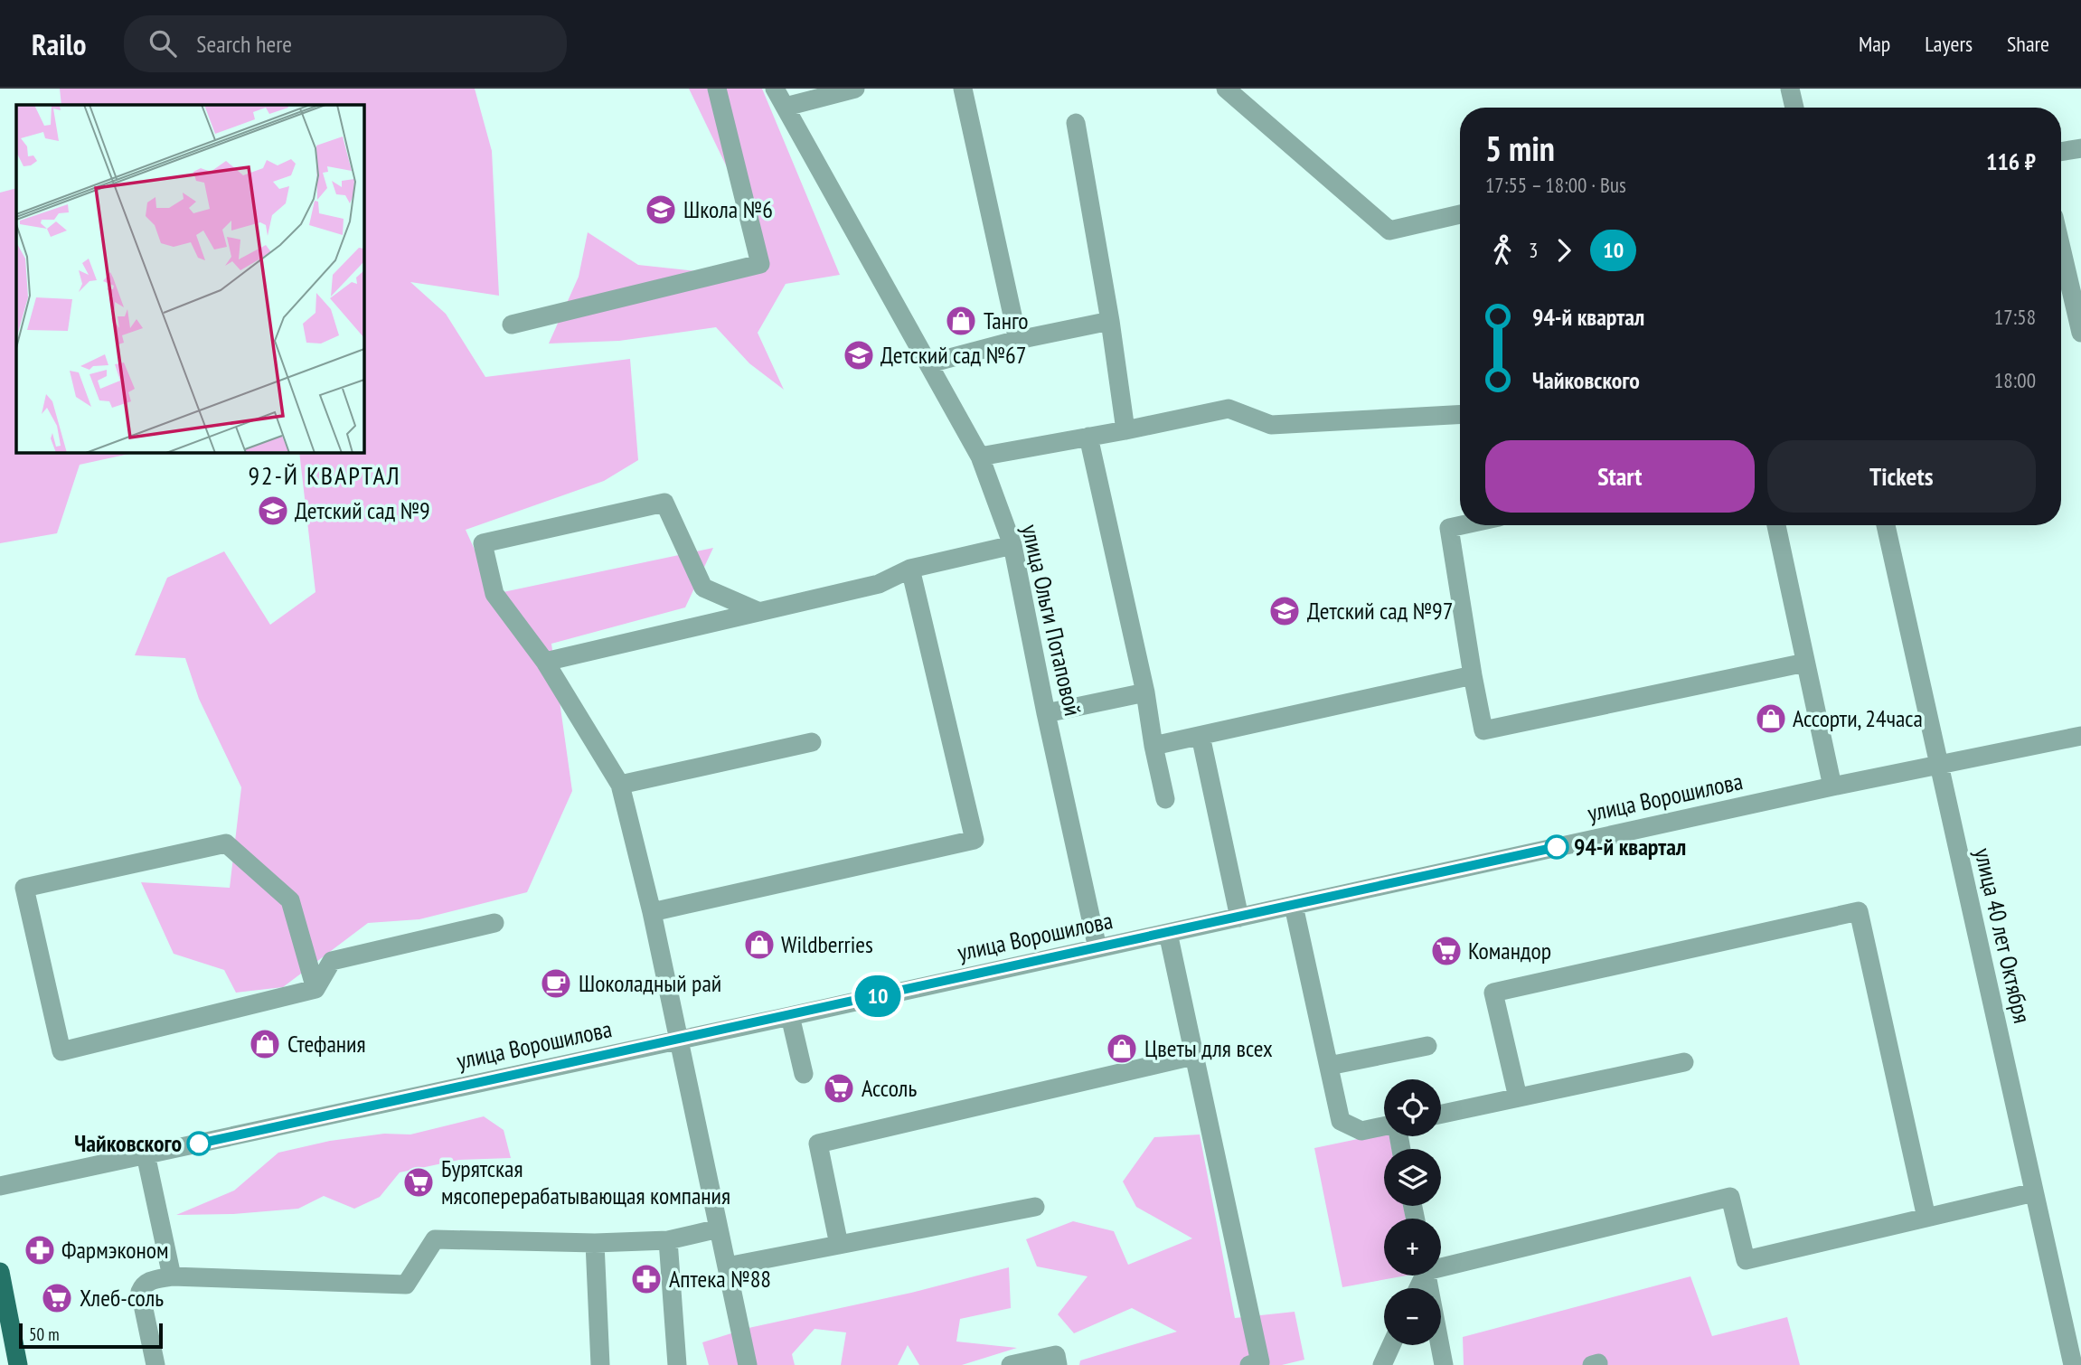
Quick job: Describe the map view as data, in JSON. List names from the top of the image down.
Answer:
{
  "streets": {
    "street": ["улица Ольги Потаповой", "улица Ворошилова", "улица 40 лет Октября"]
  },
  "crossings": [
    ["улица Ольги Потаповой", "улица Ворошилова"],
    ["улица Ворошилова", "улица 40 лет Октября"]
  ],
  "districts": ["92-Й КВАРТАЛ"],
  "places": {
    "school or university": [
      "Школа №6",
      "Детский сад №67",
      "Детский сад №9",
      "Детский сад №97"
    ],
    "shop": [
      "Танго",
      "Ассорти, 24часа",
      "Wildberries",
      "Стефания",
      "Цветы для всех"
    ],
    "other": ["94-й квартал", "Чайковского"],
    "supermarket": [
      "Командор",
      "Ассоль",
      "Бурятская мясоперерабатывающая компания",
      "Хлеб-соль"
    ],
    "cafe": ["Шоколадный рай"],
    "pharmacy": ["Фармэконом", "Аптека №88"]
  },
  "lines": ["bus line 10"],
  "scale_bar": "50 m",
  "page": {
    "header": "Railo",
    "search": "Search here",
    "nav": ["Map", "Layers", "Share"],
    "on_map": "10",
    "heading": ["5 min", "17:55 – 18:00 · Bus", "116 ₽"],
    "legs": ["3", "10"],
    "list": [
      {
        "name": "94-й квартал",
        "value": "17:58"
      },
      {
        "name": "Чайковского",
        "value": "18:00"
      }
    ],
    "buttons": ["Start", "Tickets"],
    "map_buttons": ["+", "−"],
    "scale": "50 m"
  }
}
